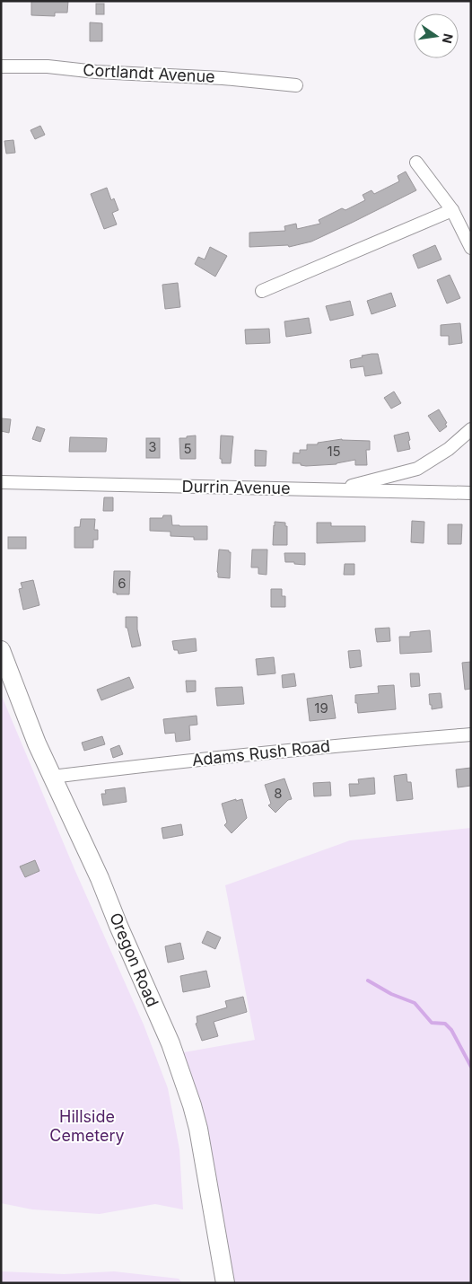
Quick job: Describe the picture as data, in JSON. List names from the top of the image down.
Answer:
{
  "streets": {
    "street": [
      "Cortlandt Avenue",
      "Durrin Avenue",
      "Adams Rush Road",
      "Oregon Road"
    ]
  },
  "crossings": [
    ["Adams Rush Road", "Oregon Road"]
  ],
  "parks": ["Hillside Cemetery"],
  "house_numbers": [
    "3",
    "5",
    "15",
    "6",
    "19",
    "8"
  ],
  "north": "right"
}
